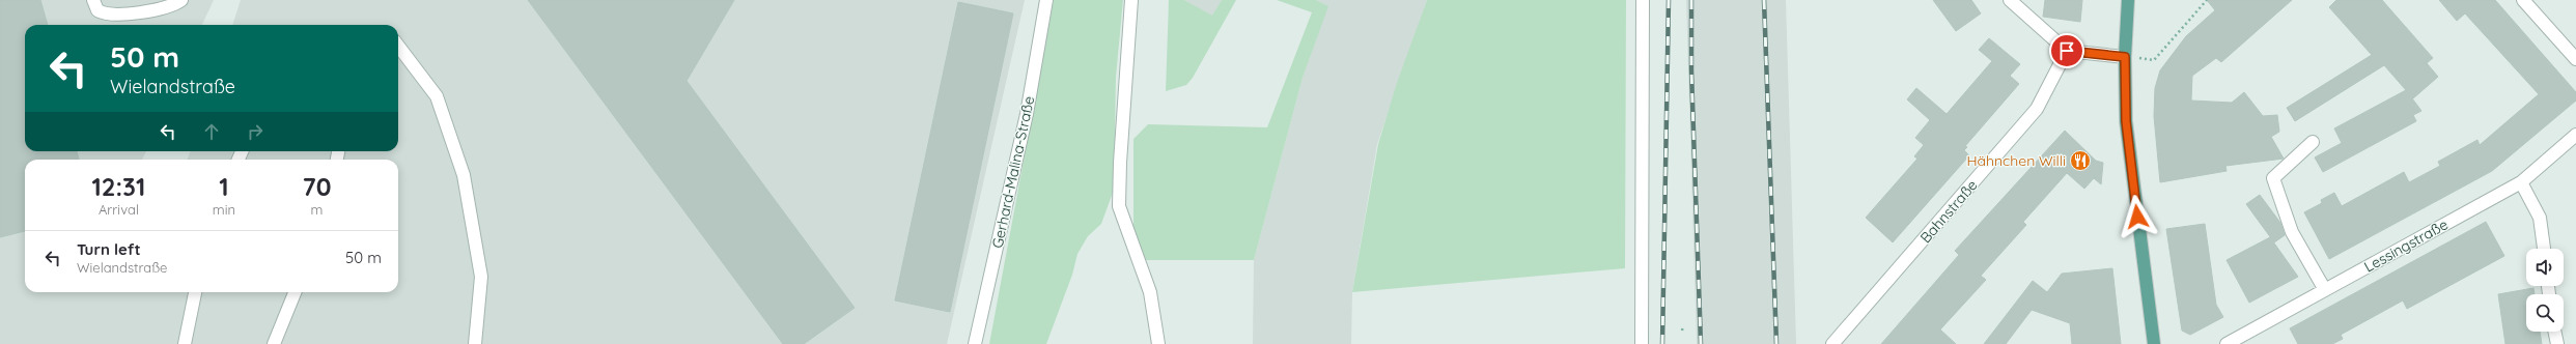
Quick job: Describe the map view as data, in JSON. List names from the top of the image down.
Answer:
{
  "streets": {
    "street": ["Gerhard-Malina-Straße", "Bahnstraße", "Lessingstraße"]
  },
  "places": {
    "restaurant": ["Hähnchen Willi"]
  },
  "page": {
    "turn": ["50 m", "Wielandstraße"],
    "eta": [
      "12:31",
      "Arrival",
      "1",
      "min",
      "70",
      "m"
    ],
    "list": [
      {
        "name": "Turn left",
        "note": "Wielandstraße",
        "value": "50 m"
      }
    ]
  }
}
